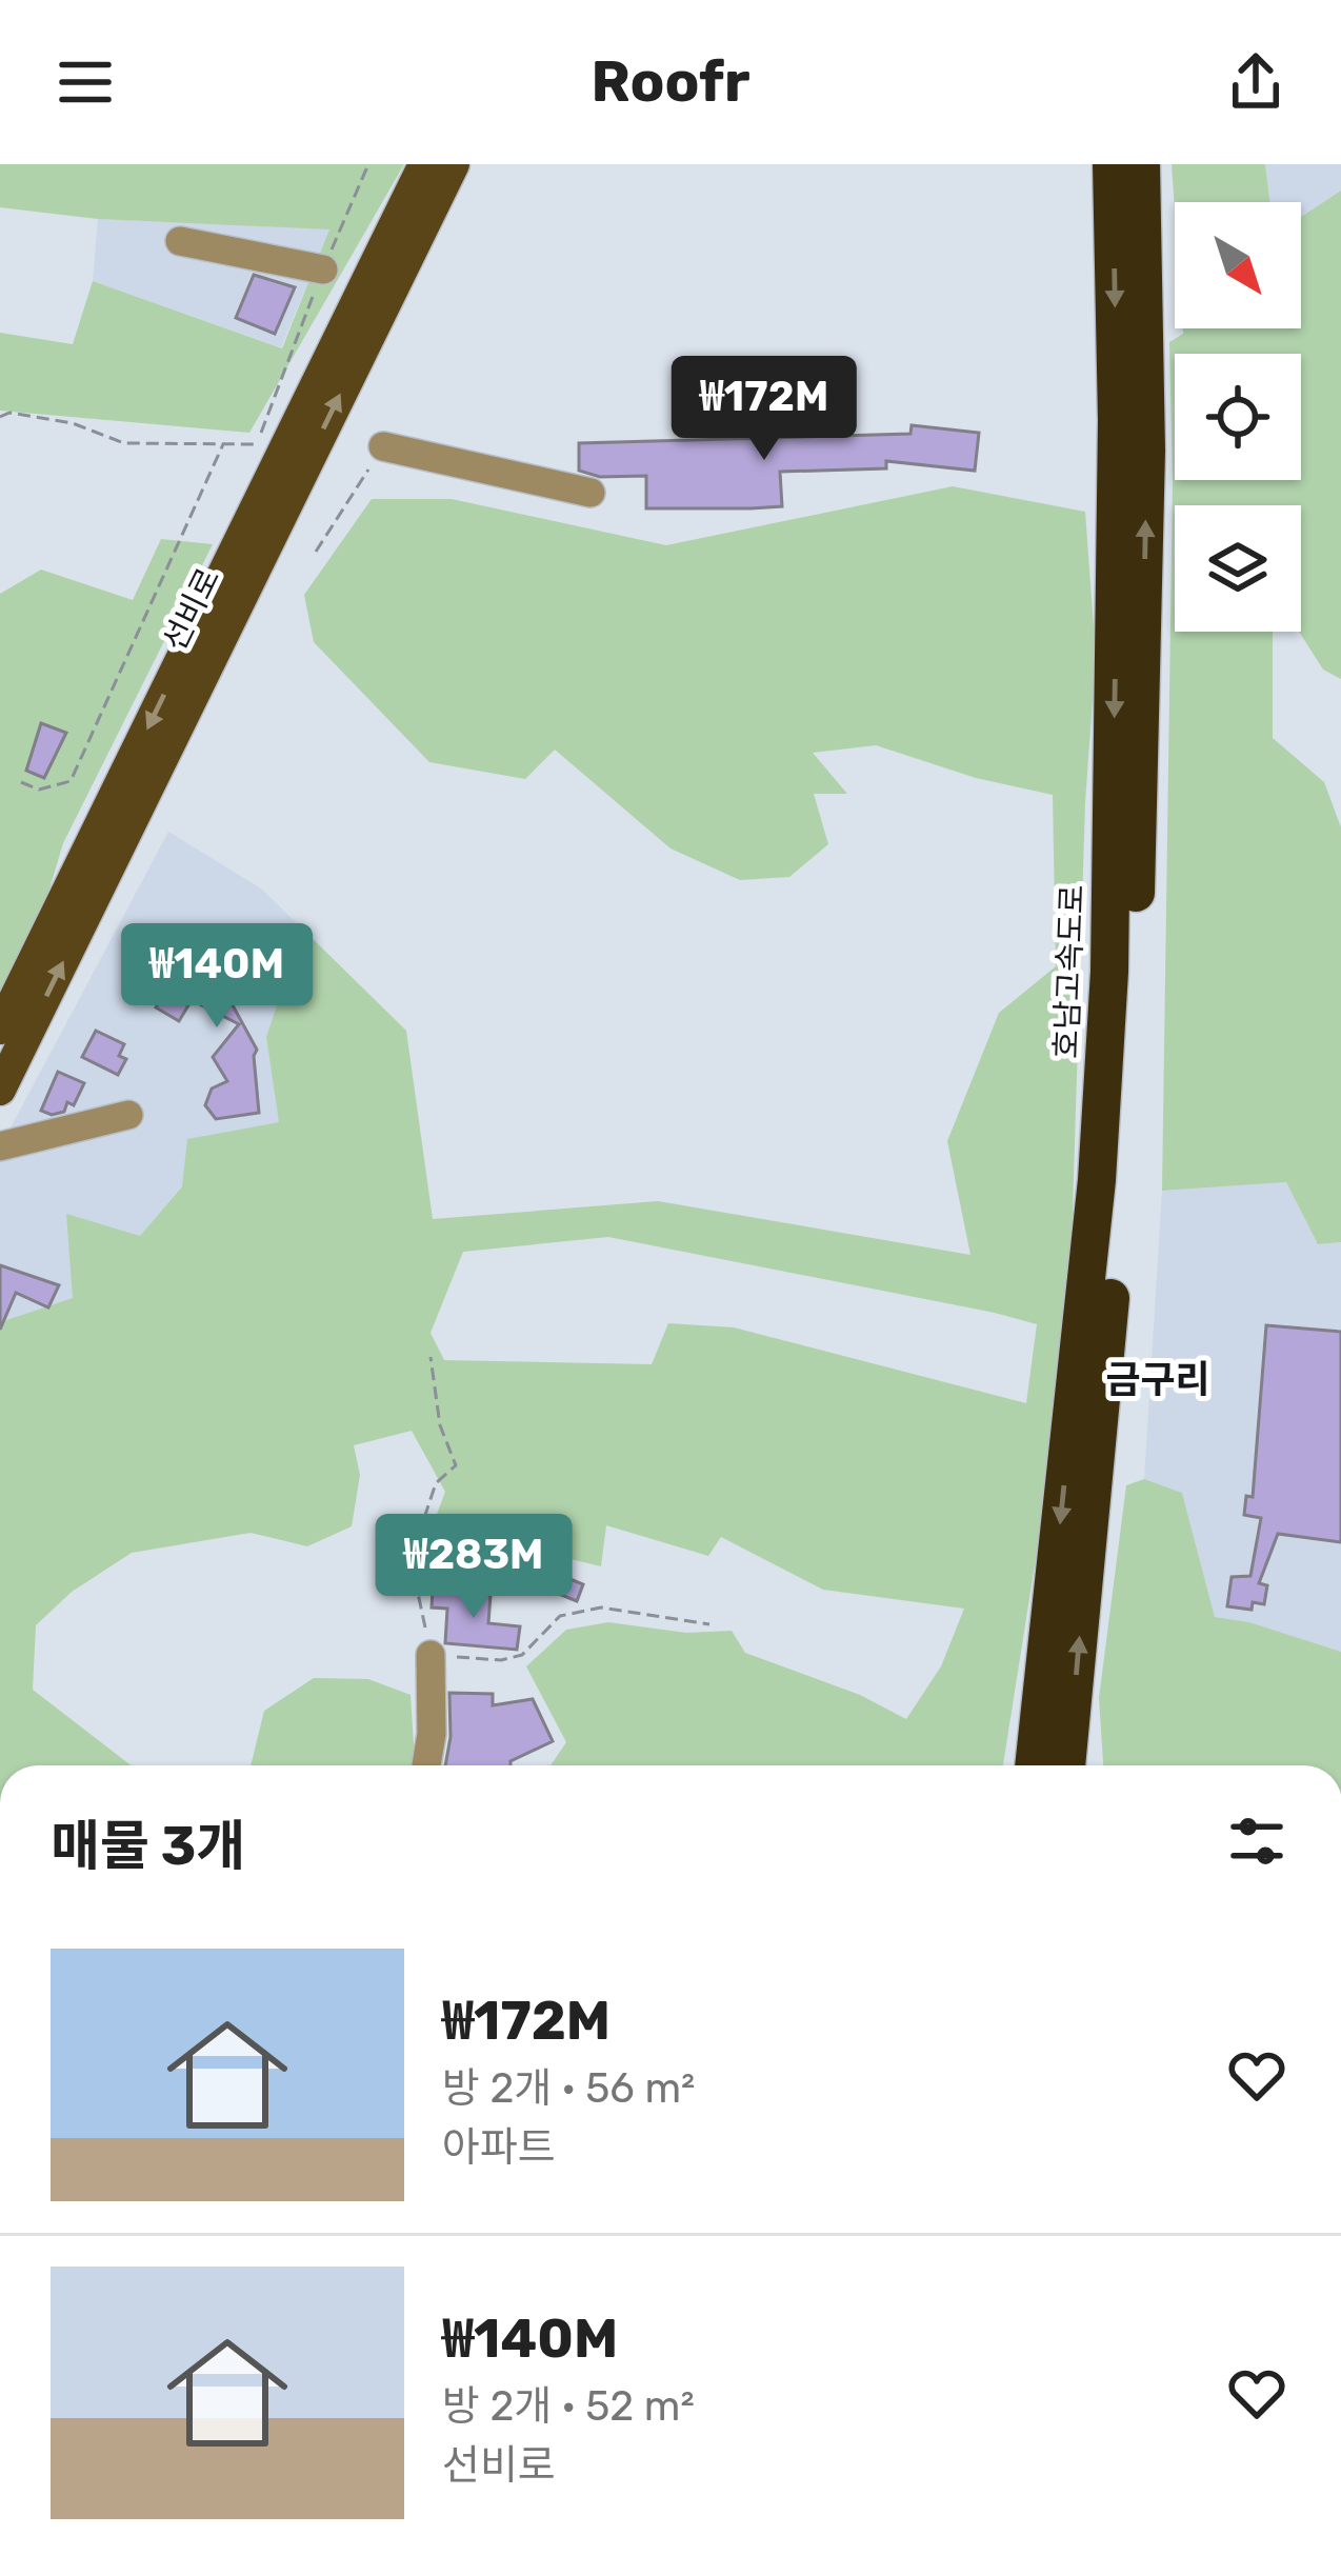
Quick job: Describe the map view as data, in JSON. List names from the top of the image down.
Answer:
{
  "streets": {
    "highway": ["호남고속도로"],
    "main road": ["선비로"]
  },
  "districts": ["금구리"],
  "north": "bottom right",
  "page": {
    "header": "Roofr",
    "price": ["₩172M", "₩140M", "₩283M"],
    "heading": "매물 3개",
    "list": [
      {
        "name": "₩172M",
        "note": "방 2개 · 56 m² · 아파트"
      },
      {
        "name": "₩140M",
        "note": "방 2개 · 52 m² · 선비로"
      }
    ]
  }
}
